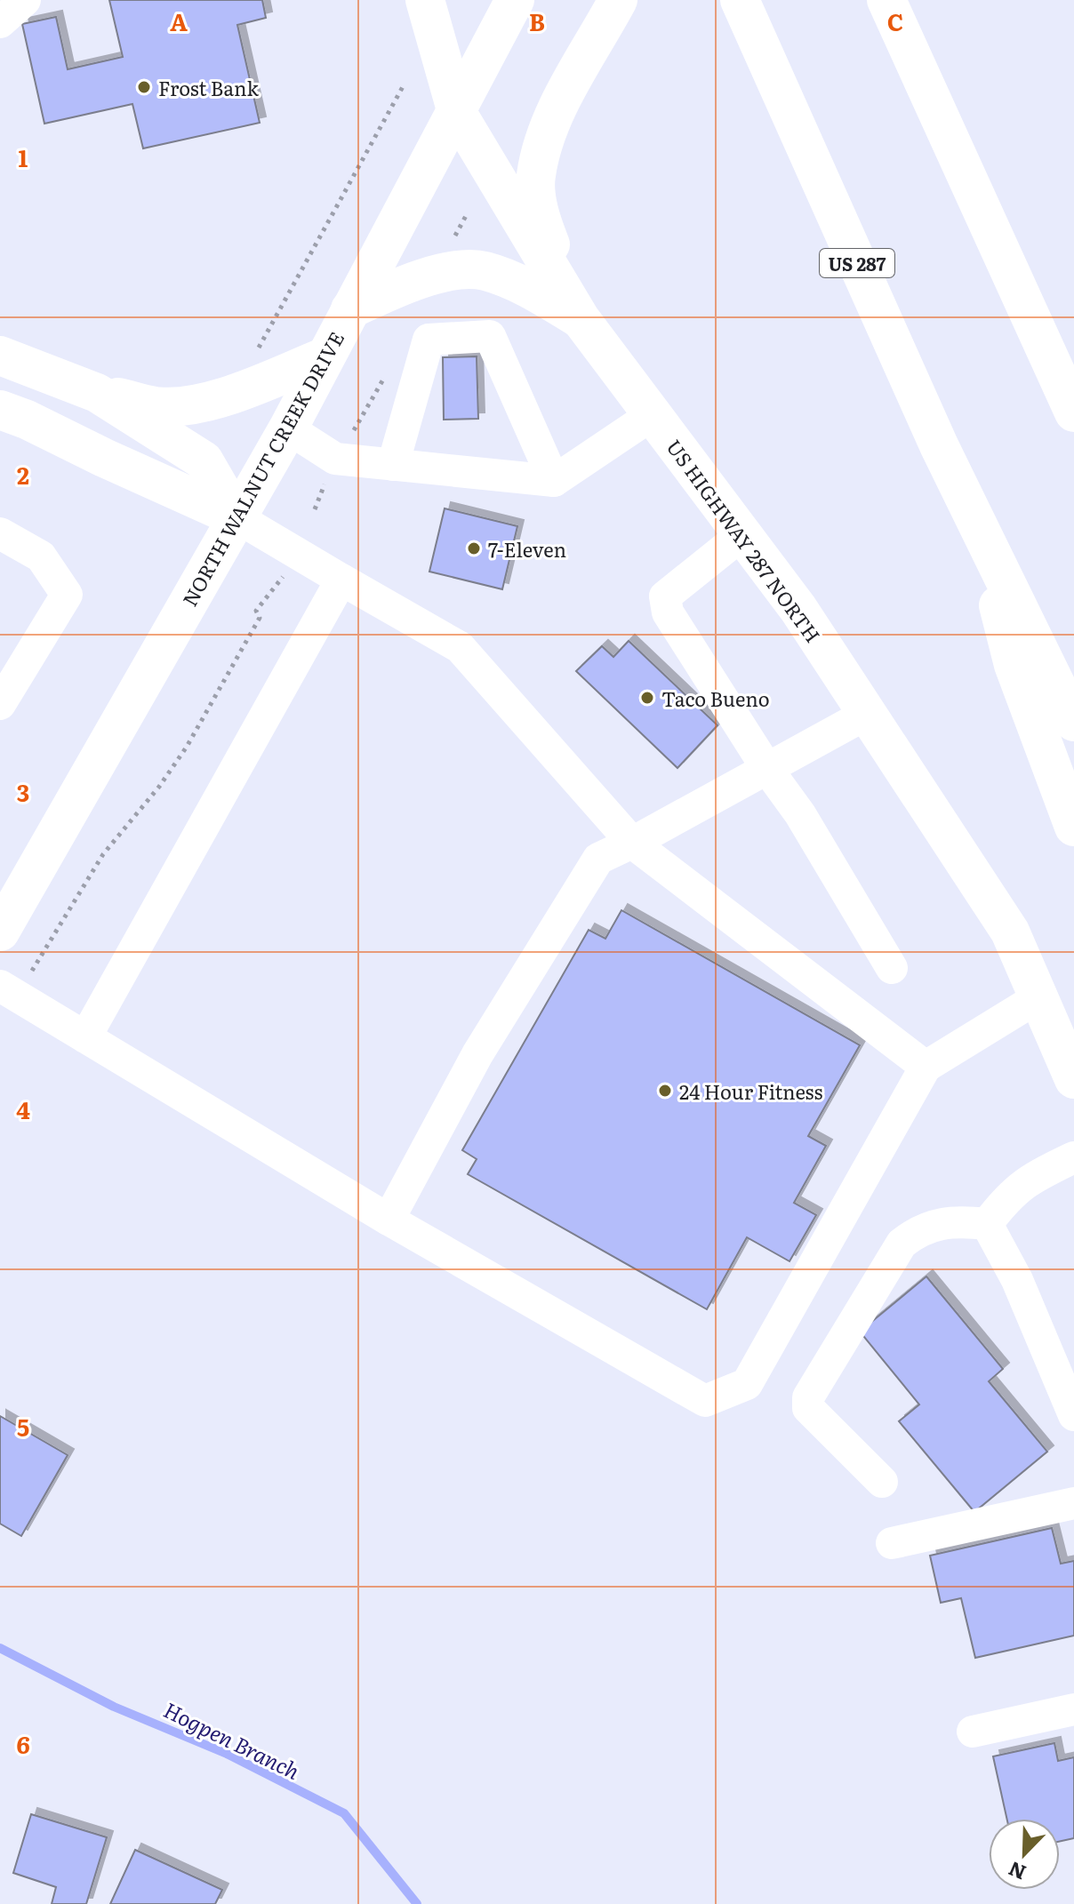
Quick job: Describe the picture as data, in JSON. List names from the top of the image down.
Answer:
{
  "streets": {
    "main road": ["US 287", "NORTH WALNUT CREEK DRIVE", "US HIGHWAY 287 NORTH"]
  },
  "crossings": [
    ["NORTH WALNUT CREEK DRIVE", "US HIGHWAY 287 NORTH"]
  ],
  "water": ["Hogpen Branch"],
  "places": [
    "Frost Bank",
    "7-Eleven",
    "Taco Bueno",
    "24 Hour Fitness"
  ],
  "north": "bottom left",
  "grid": {
    "columns": ["A", "B", "C"],
    "rows": [
      "1",
      "2",
      "3",
      "4",
      "5",
      "6"
    ]
  }
}
